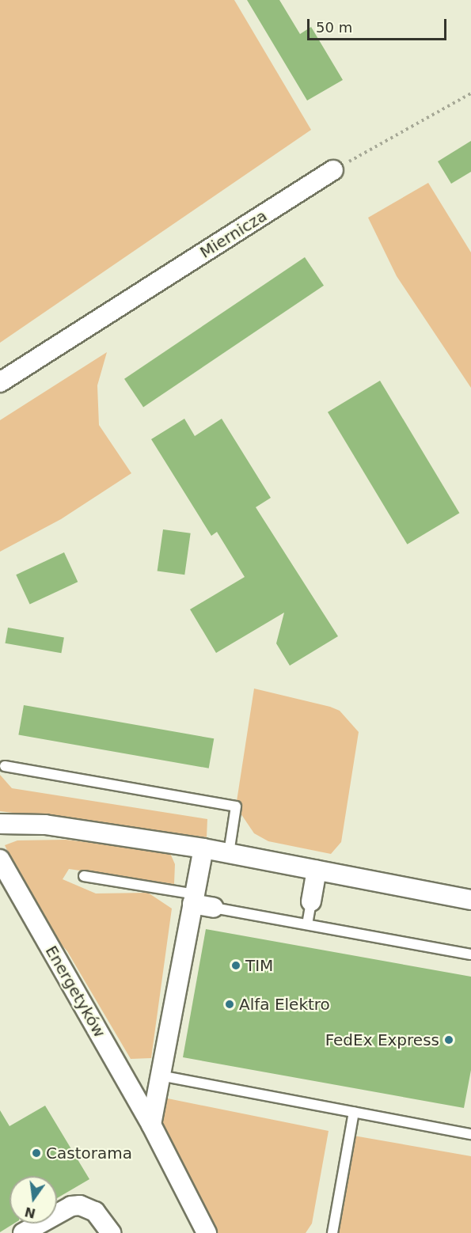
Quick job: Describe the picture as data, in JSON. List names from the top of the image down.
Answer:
{
  "streets": {
    "street": ["Miernicza", "Energetyków"]
  },
  "places": [
    "TIM",
    "Alfa Elektro",
    "FedEx Express",
    "Castorama"
  ],
  "scale_bar": "50 m",
  "north": "bottom"
}
